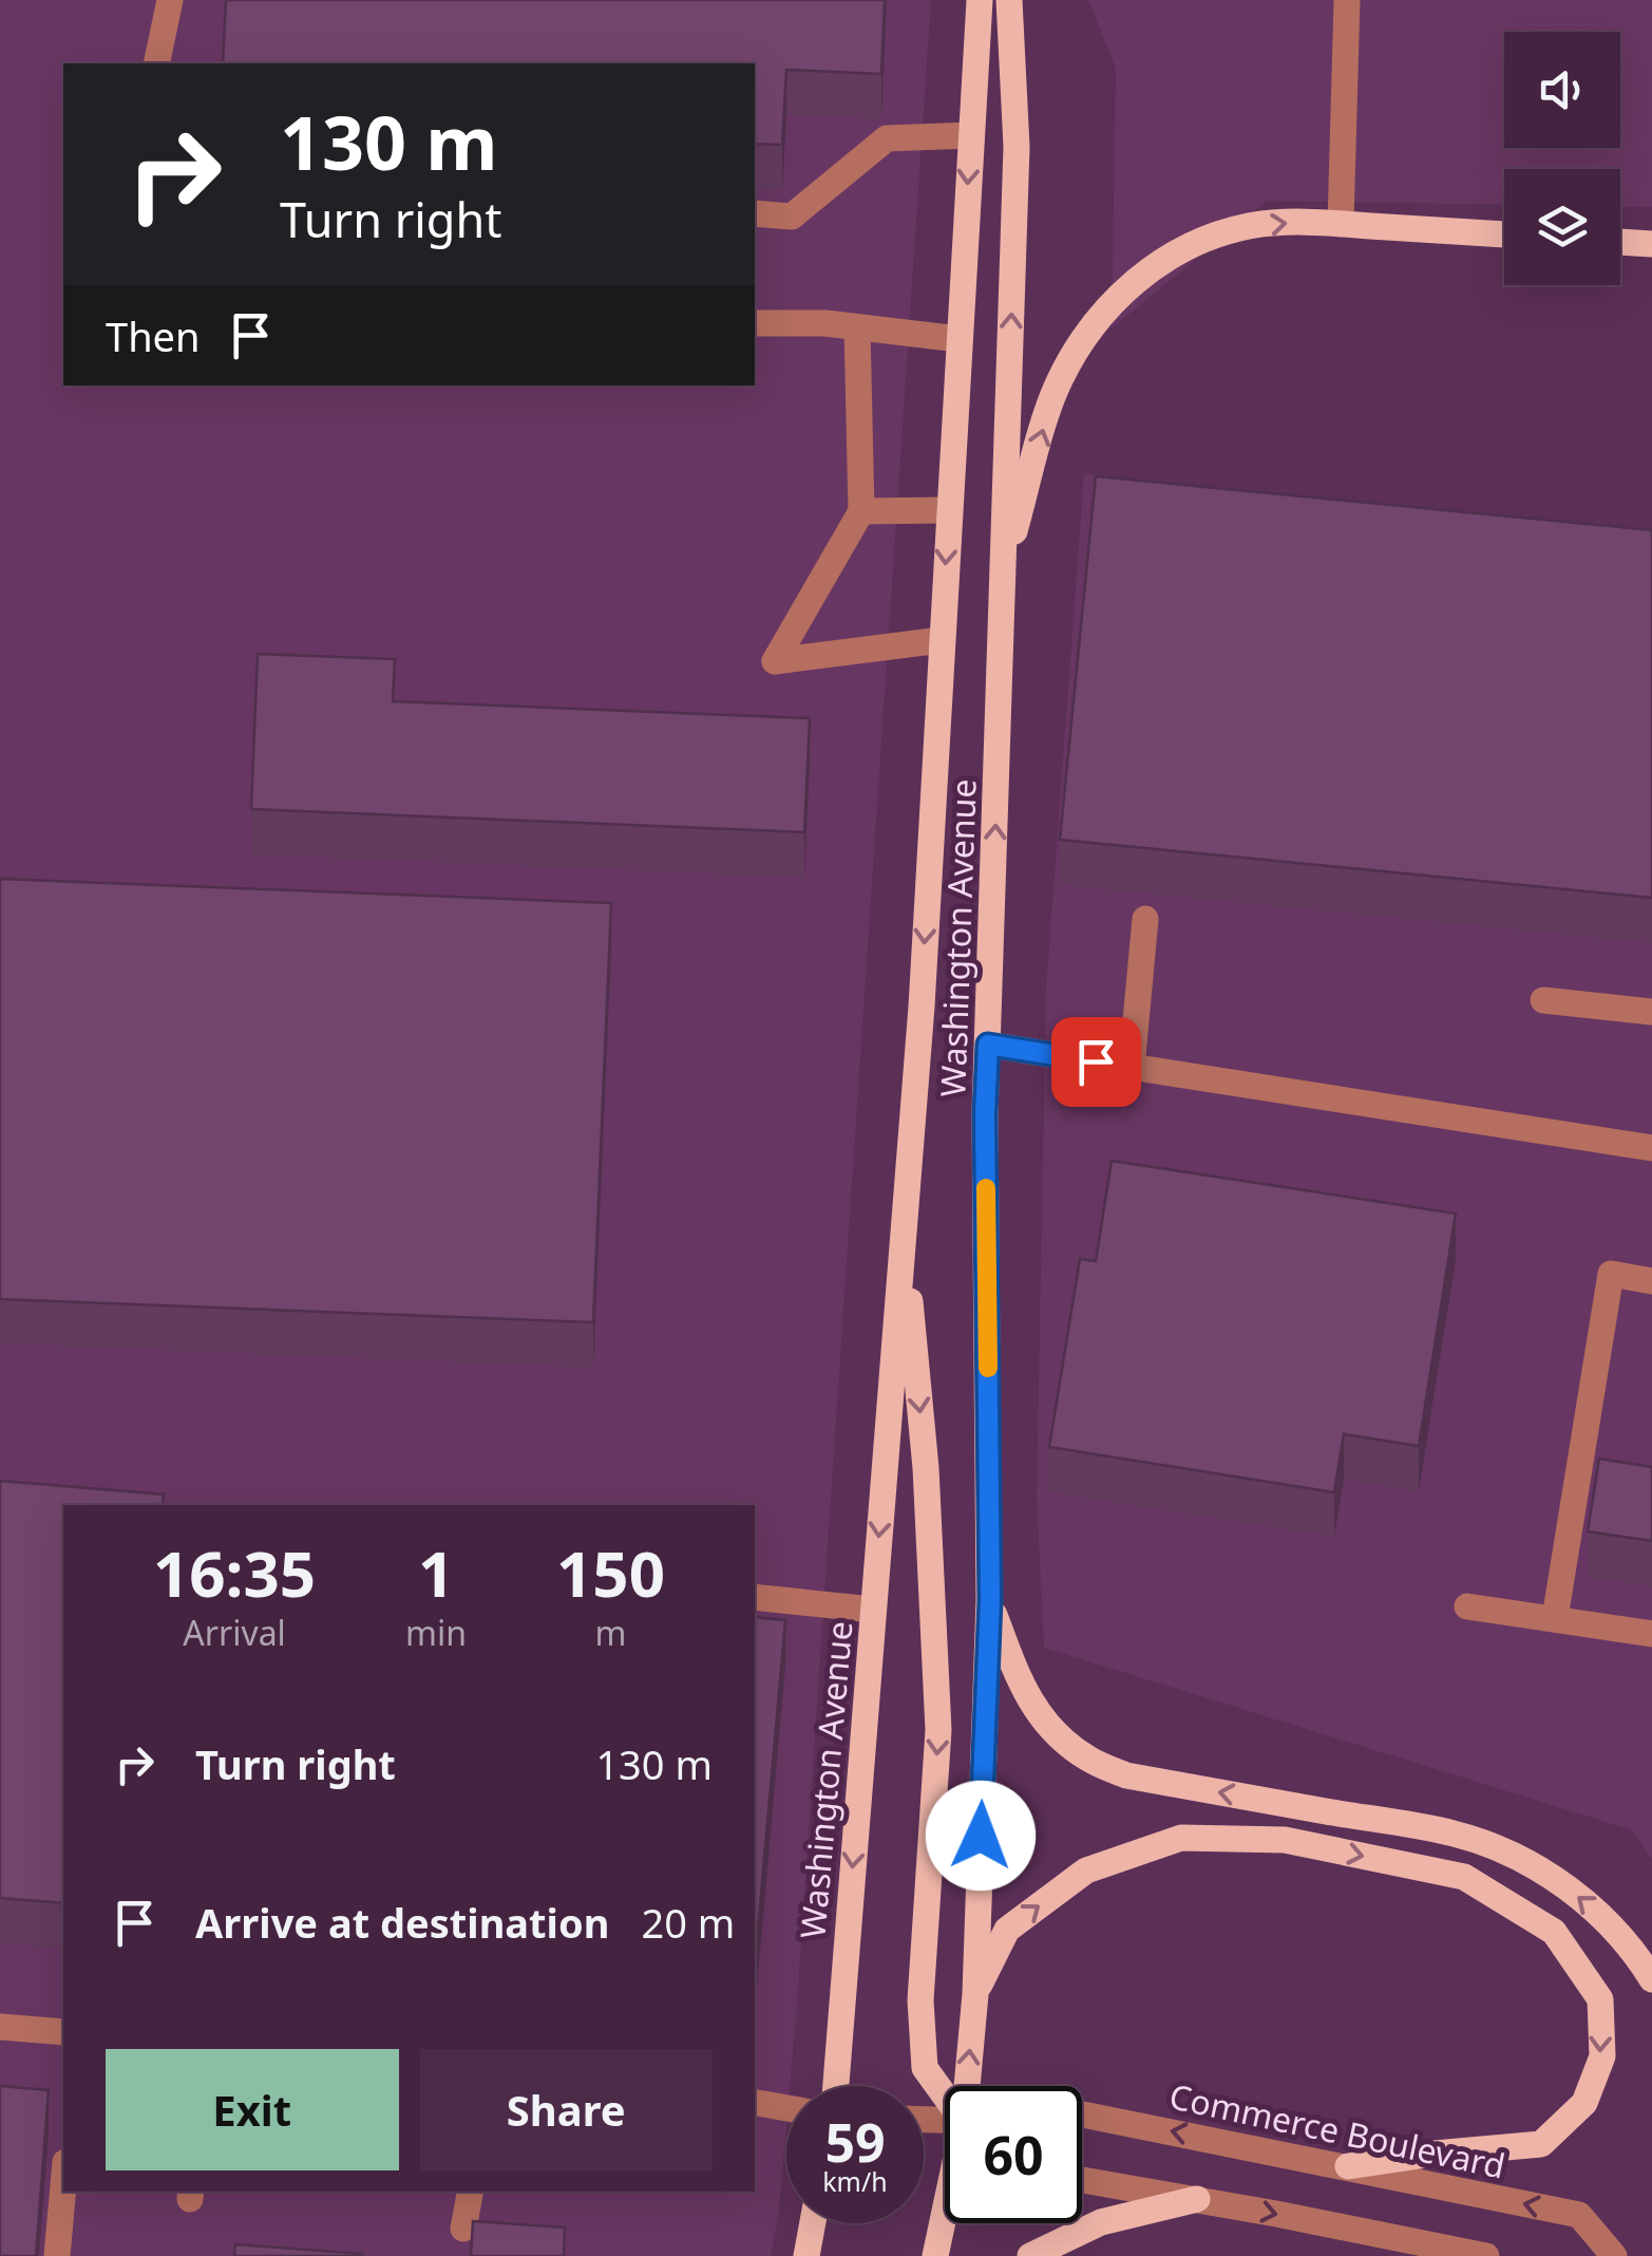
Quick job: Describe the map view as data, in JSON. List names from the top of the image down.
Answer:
{
  "streets": {
    "main road": ["Washington Avenue"],
    "street": ["Commerce Boulevard"]
  },
  "page": {
    "turn": ["130 m", "Turn right"],
    "then": "Then",
    "eta": [
      "16:35",
      "Arrival",
      "1",
      "min",
      "150",
      "m"
    ],
    "list": [
      {
        "name": "Turn right",
        "value": "130 m"
      },
      {
        "name": "Arrive at destination",
        "value": "20 m"
      }
    ],
    "buttons": ["Exit", "Share"],
    "speed": "59 km/h",
    "limit": "60"
  }
}
